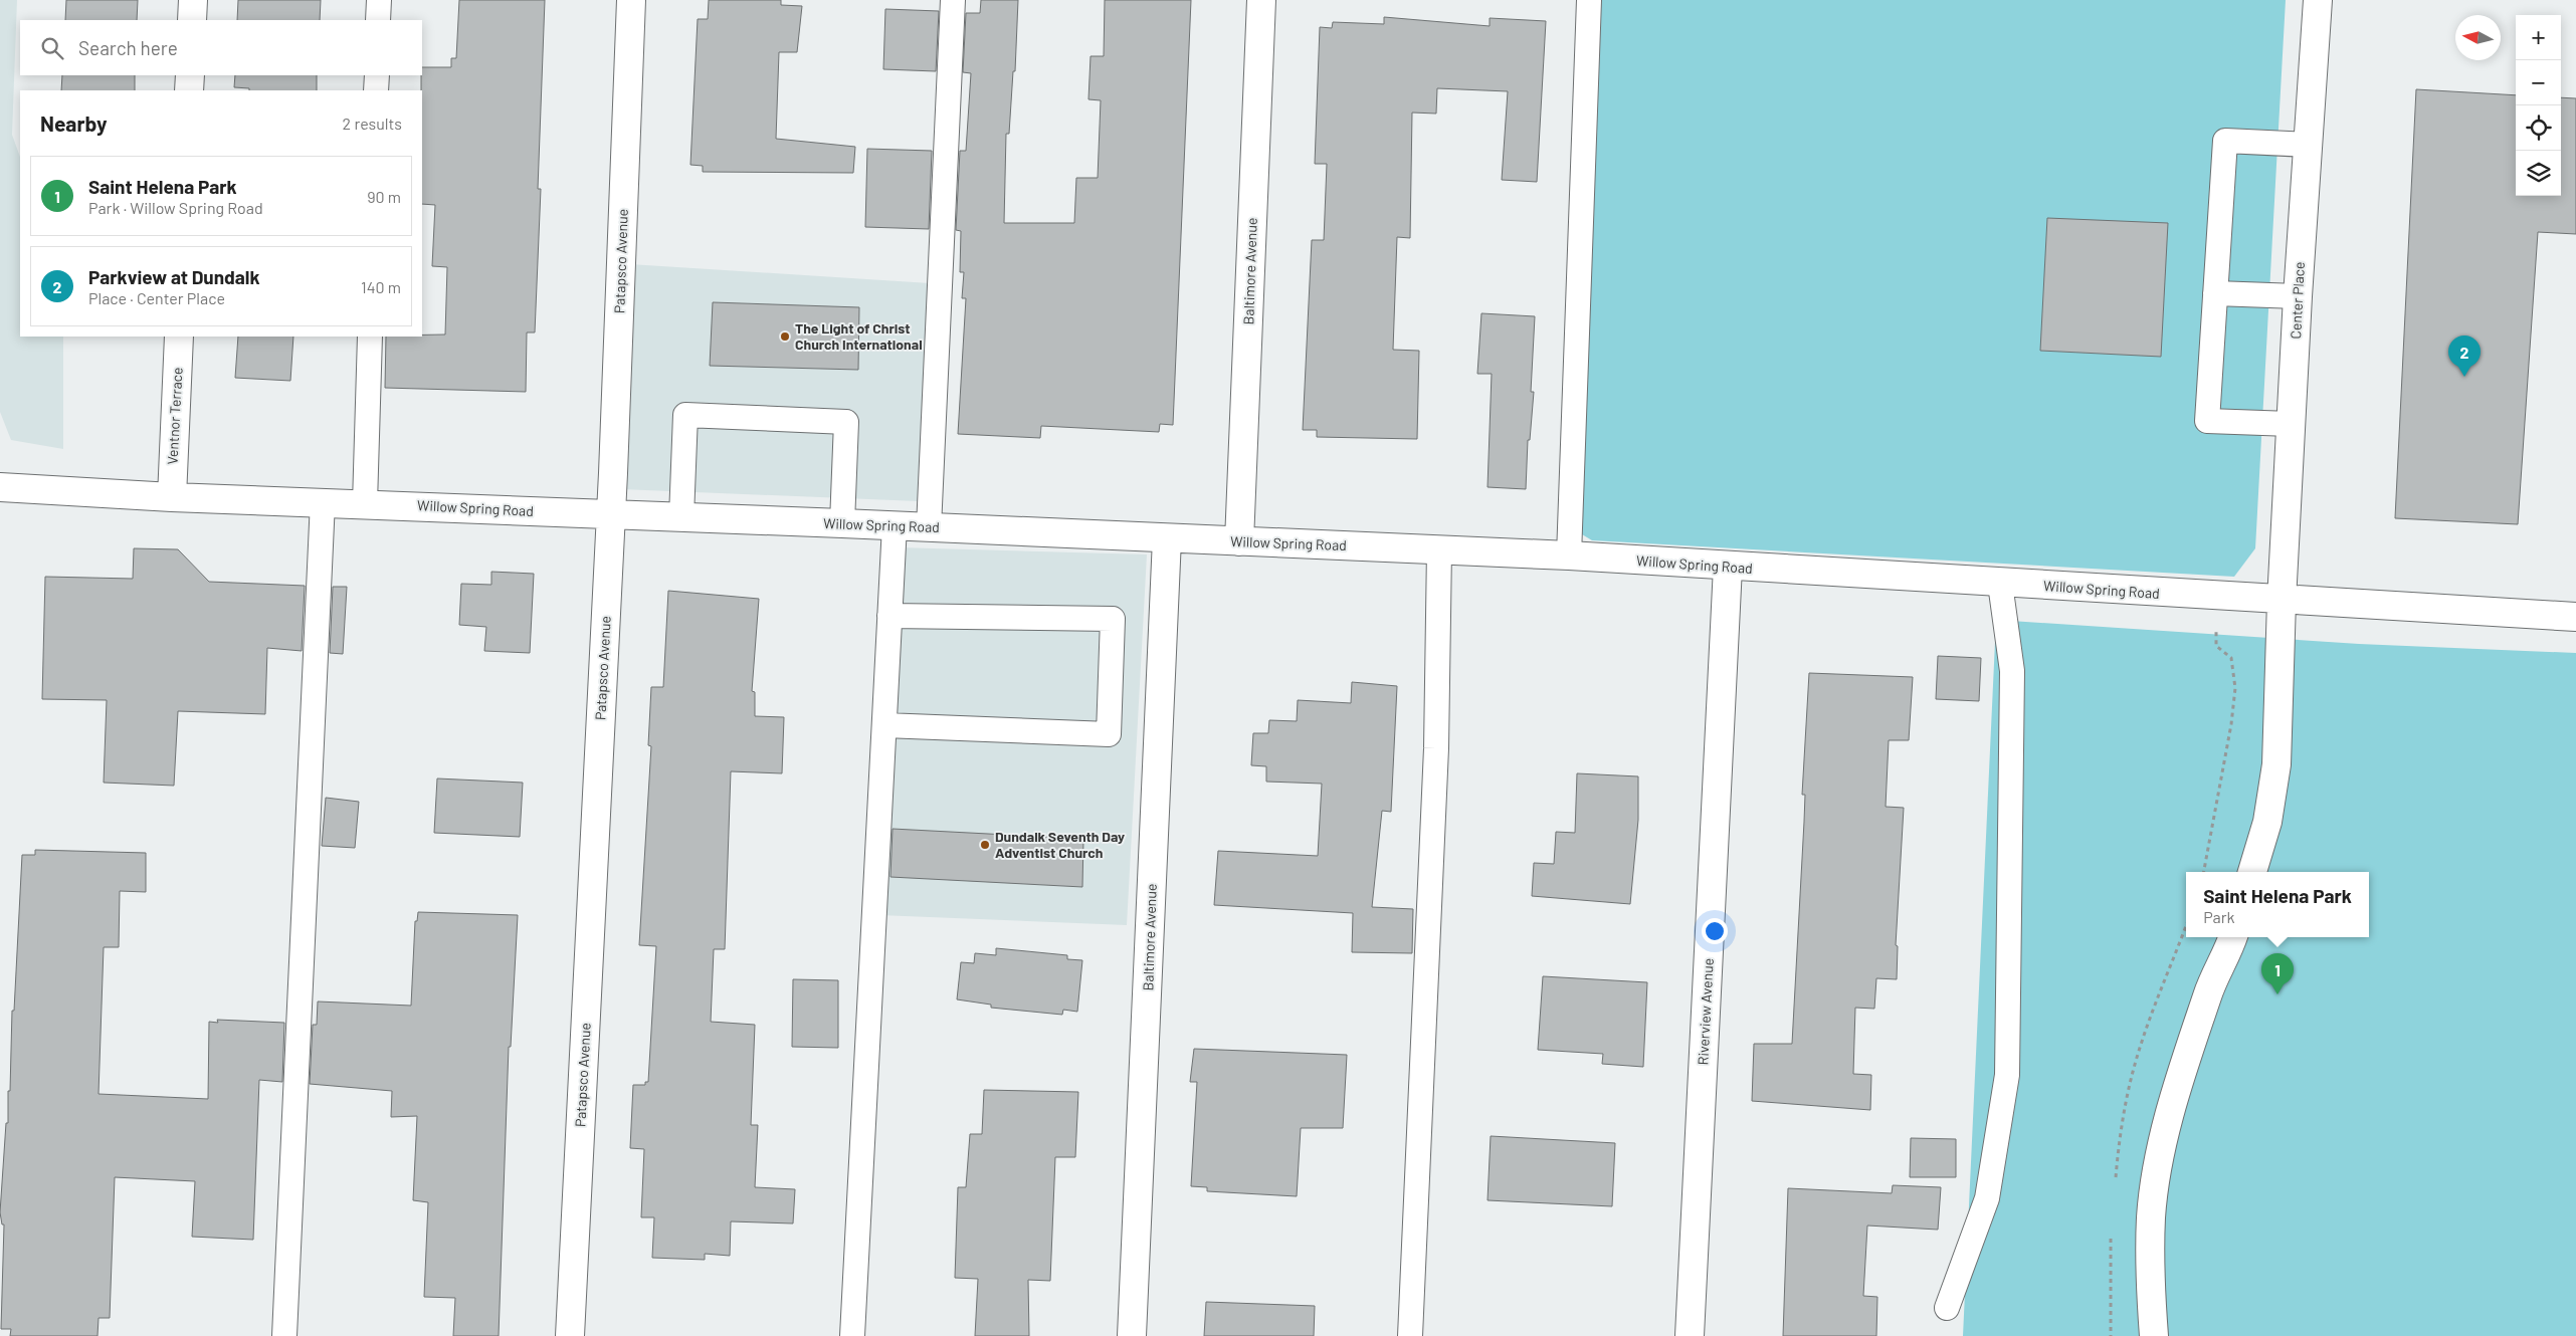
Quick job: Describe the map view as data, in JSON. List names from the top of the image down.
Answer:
{
  "streets": {
    "street": [
      "Patapsco Avenue",
      "Baltimore Avenue",
      "Center Place",
      "Ventnor Terrace",
      "Willow Spring Road",
      "Riverview Avenue"
    ]
  },
  "crossings": [
    ["Patapsco Avenue", "Willow Spring Road"],
    ["Baltimore Avenue", "Willow Spring Road"],
    ["Center Place", "Willow Spring Road"],
    ["Ventnor Terrace", "Willow Spring Road"],
    ["Willow Spring Road", "Riverview Avenue"]
  ],
  "places": ["The Light of Christ Church International", "Dundalk Seventh Day Adventist Church"],
  "north": "left",
  "page": {
    "map_buttons": ["+", "−"],
    "search": "Search here",
    "heading": ["Nearby", "2 results"],
    "list": [
      {
        "mark": "1",
        "name": "Saint Helena Park",
        "note": "Park · Willow Spring Road",
        "value": "90 m"
      },
      {
        "mark": "2",
        "name": "Parkview at Dundalk",
        "note": "Place · Center Place",
        "value": "140 m"
      }
    ],
    "pins": ["2", "1"],
    "popup": ["Saint Helena Park", "Park"]
  }
}
